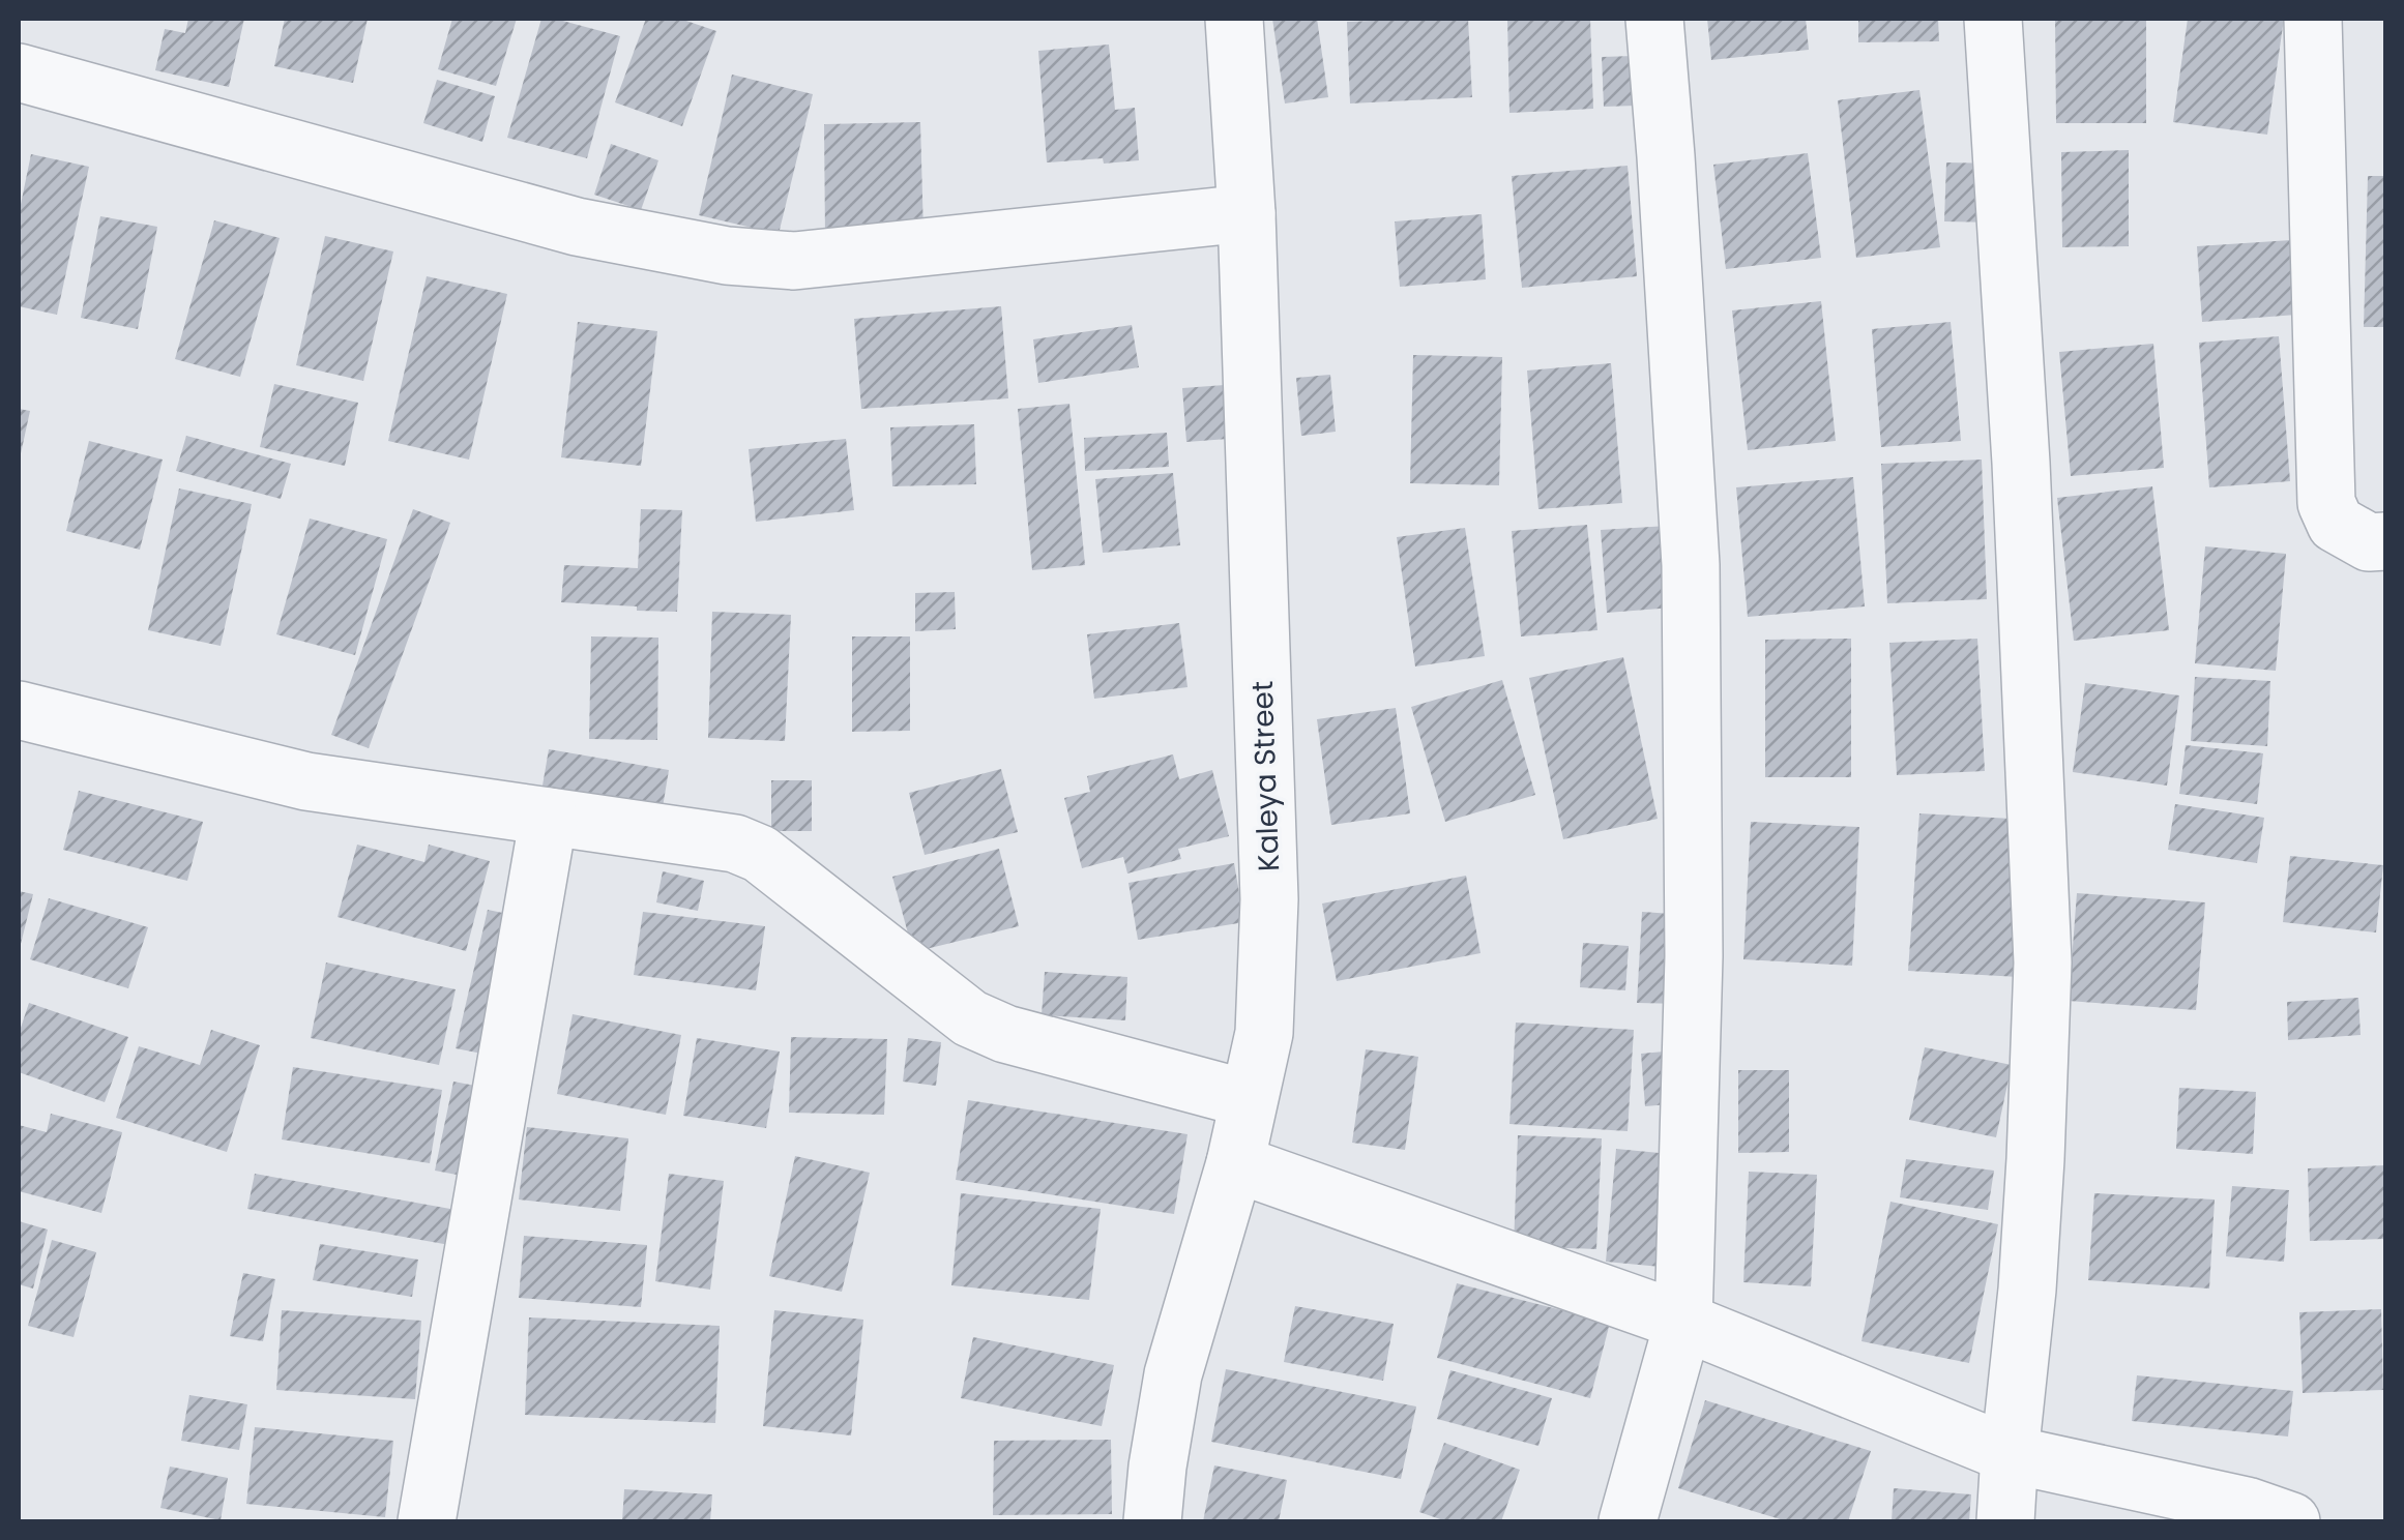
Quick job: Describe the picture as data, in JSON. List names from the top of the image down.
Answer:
{
  "streets": {
    "street": ["Kaleya Street"]
  }
}
